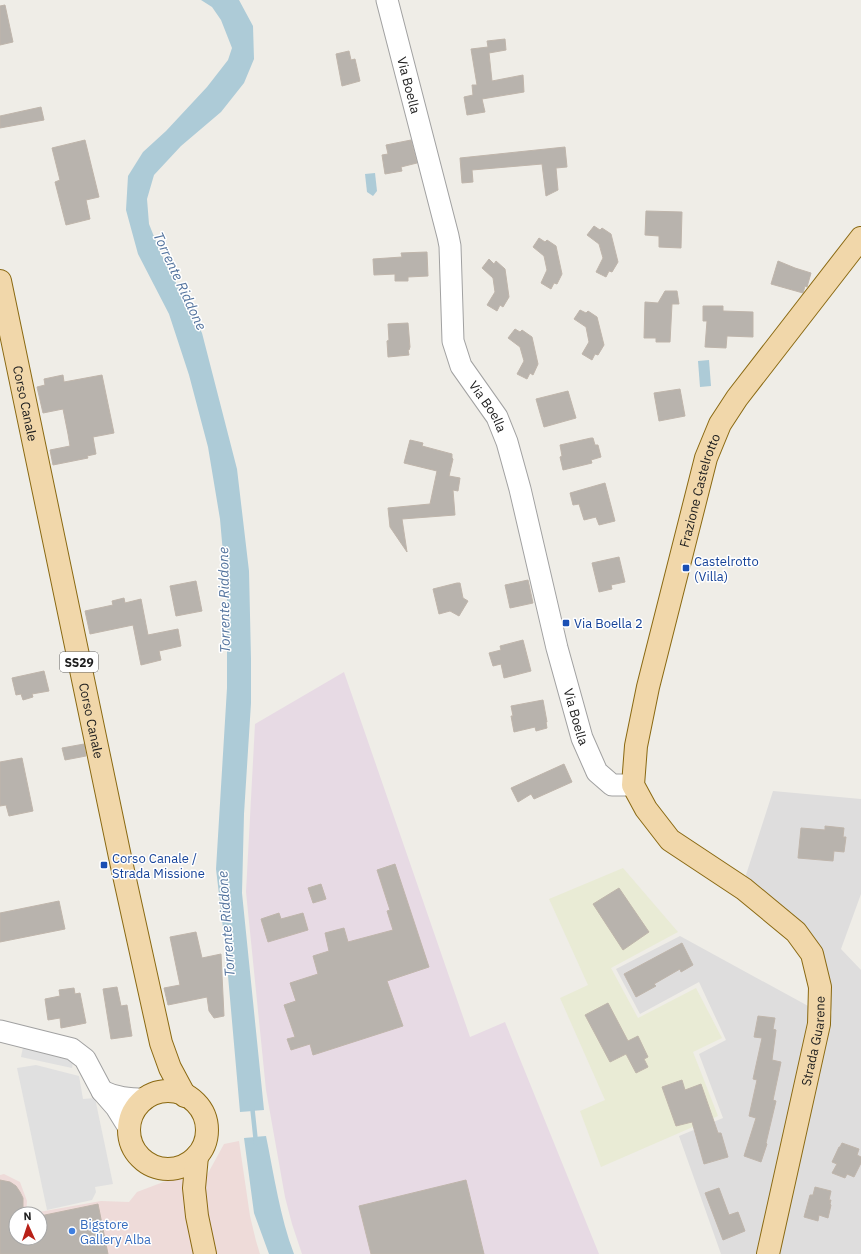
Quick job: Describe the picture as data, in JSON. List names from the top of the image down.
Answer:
{
  "streets": {
    "main road": [
      "Corso Canale",
      "Frazione Castelrotto",
      "SS29",
      "Strada Guarene"
    ],
    "street": ["Via Boella"]
  },
  "crossings": [
    ["Via Boella", "Frazione Castelrotto"],
    ["Via Boella", "Strada Guarene"],
    ["Frazione Castelrotto", "Strada Guarene"]
  ],
  "water": ["Torrente Riddone"],
  "places": {
    "transit": ["Castelrotto (Villa)", "Via Boella 2", "Corso Canale / Strada Missione"],
    "other": ["Bigstore Gallery Alba"]
  },
  "north": "top"
}
